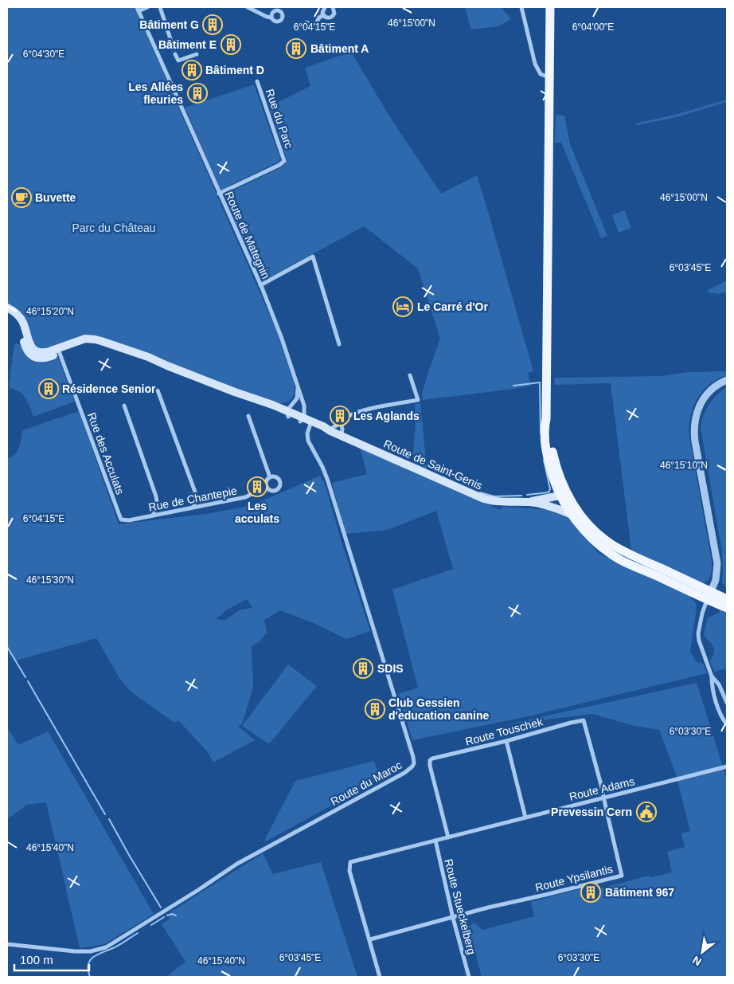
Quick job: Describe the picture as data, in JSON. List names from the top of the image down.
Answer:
{
  "streets": {
    "main road": ["Route de Saint-Genis"],
    "street": [
      "Rue du Parc",
      "Route de Mategnin",
      "Rue des Acculats",
      "Rue de Chantepie",
      "Route Touschek",
      "Route du Maroc",
      "Route Adams",
      "Route Ypsilantis",
      "Route Stueckelberg"
    ]
  },
  "crossings": [
    ["Rue du Parc", "Route de Mategnin"],
    ["Route de Mategnin", "Route de Saint-Genis"],
    ["Route de Mategnin", "Route du Maroc"],
    ["Rue des Acculats", "Route de Saint-Genis"],
    ["Rue des Acculats", "Rue de Chantepie"],
    ["Route de Saint-Genis", "Route du Maroc"],
    ["Route Touschek", "Route Adams"],
    ["Route Touschek", "Route Ypsilantis"],
    ["Route Adams", "Route Ypsilantis"],
    ["Route Adams", "Route Stueckelberg"],
    ["Route Ypsilantis", "Route Stueckelberg"]
  ],
  "parks": ["Parc du Château"],
  "places": {
    "building": [
      "Bâtiment G",
      "Bâtiment E",
      "Bâtiment A",
      "Bâtiment D",
      "Les Allées fleuries",
      "Résidence Senior",
      "Les Aglands",
      "Les acculats",
      "SDIS",
      "Club Gessien d'education canine",
      "Bâtiment 967"
    ],
    "cafe": ["Buvette"],
    "hotel": ["Le Carré d'Or"],
    "public building": ["Prevessin Cern"]
  },
  "scale_bar": "100 m",
  "north": "bottom left",
  "coordinates": [
    "46°15'00\"N",
    "6°04'15\"E",
    "6°04'00\"E",
    "6°04'30\"E",
    "6°03'45\"E",
    "46°15'20\"N",
    "46°15'10\"N",
    "46°15'30\"N",
    "6°03'30\"E",
    "46°15'40\"N"
  ]
}
